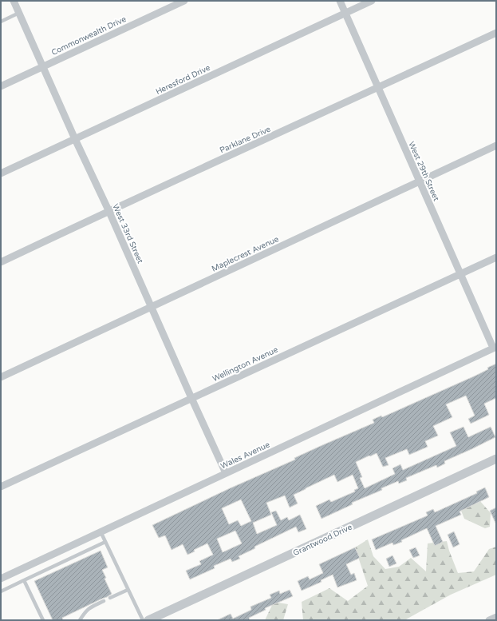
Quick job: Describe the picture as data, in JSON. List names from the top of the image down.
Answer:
{
  "streets": {
    "street": [
      "Commonwealth Drive",
      "Heresford Drive",
      "Parklane Drive",
      "West 29th Street",
      "West 33rd Street",
      "Maplecrest Avenue",
      "Wellington Avenue",
      "Wales Avenue",
      "Grantwood Drive"
    ]
  },
  "crossings": [
    ["Commonwealth Drive", "West 33rd Street"],
    ["Heresford Drive", "West 29th Street"],
    ["Heresford Drive", "West 33rd Street"],
    ["Parklane Drive", "West 29th Street"],
    ["Parklane Drive", "West 33rd Street"],
    ["West 29th Street", "Maplecrest Avenue"],
    ["West 29th Street", "Wellington Avenue"],
    ["West 29th Street", "Wales Avenue"],
    ["West 33rd Street", "Maplecrest Avenue"],
    ["West 33rd Street", "Wellington Avenue"],
    ["West 33rd Street", "Wales Avenue"]
  ]
}
